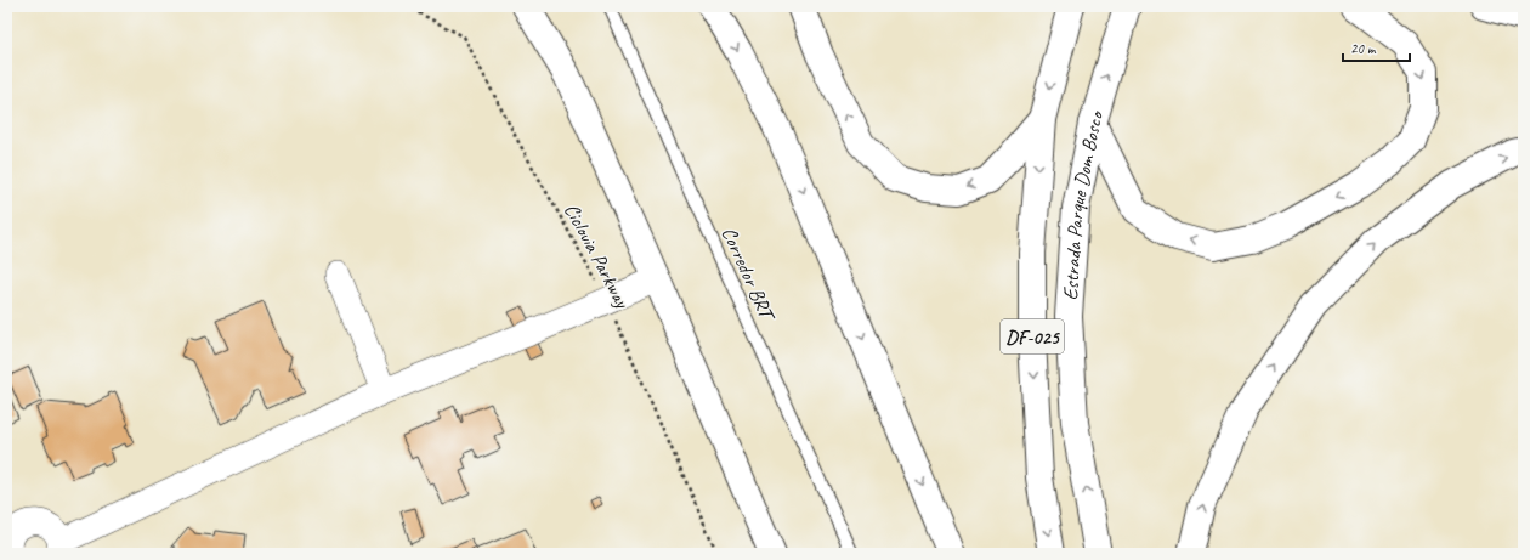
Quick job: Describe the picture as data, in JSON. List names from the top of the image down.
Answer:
{
  "streets": {
    "main road": ["Estrada Parque Dom Bosco", "DF-025"],
    "lane": ["Corredor BRT"],
    "path": ["Ciclovia Parkway"]
  },
  "scale_bar": "20 m"
}
